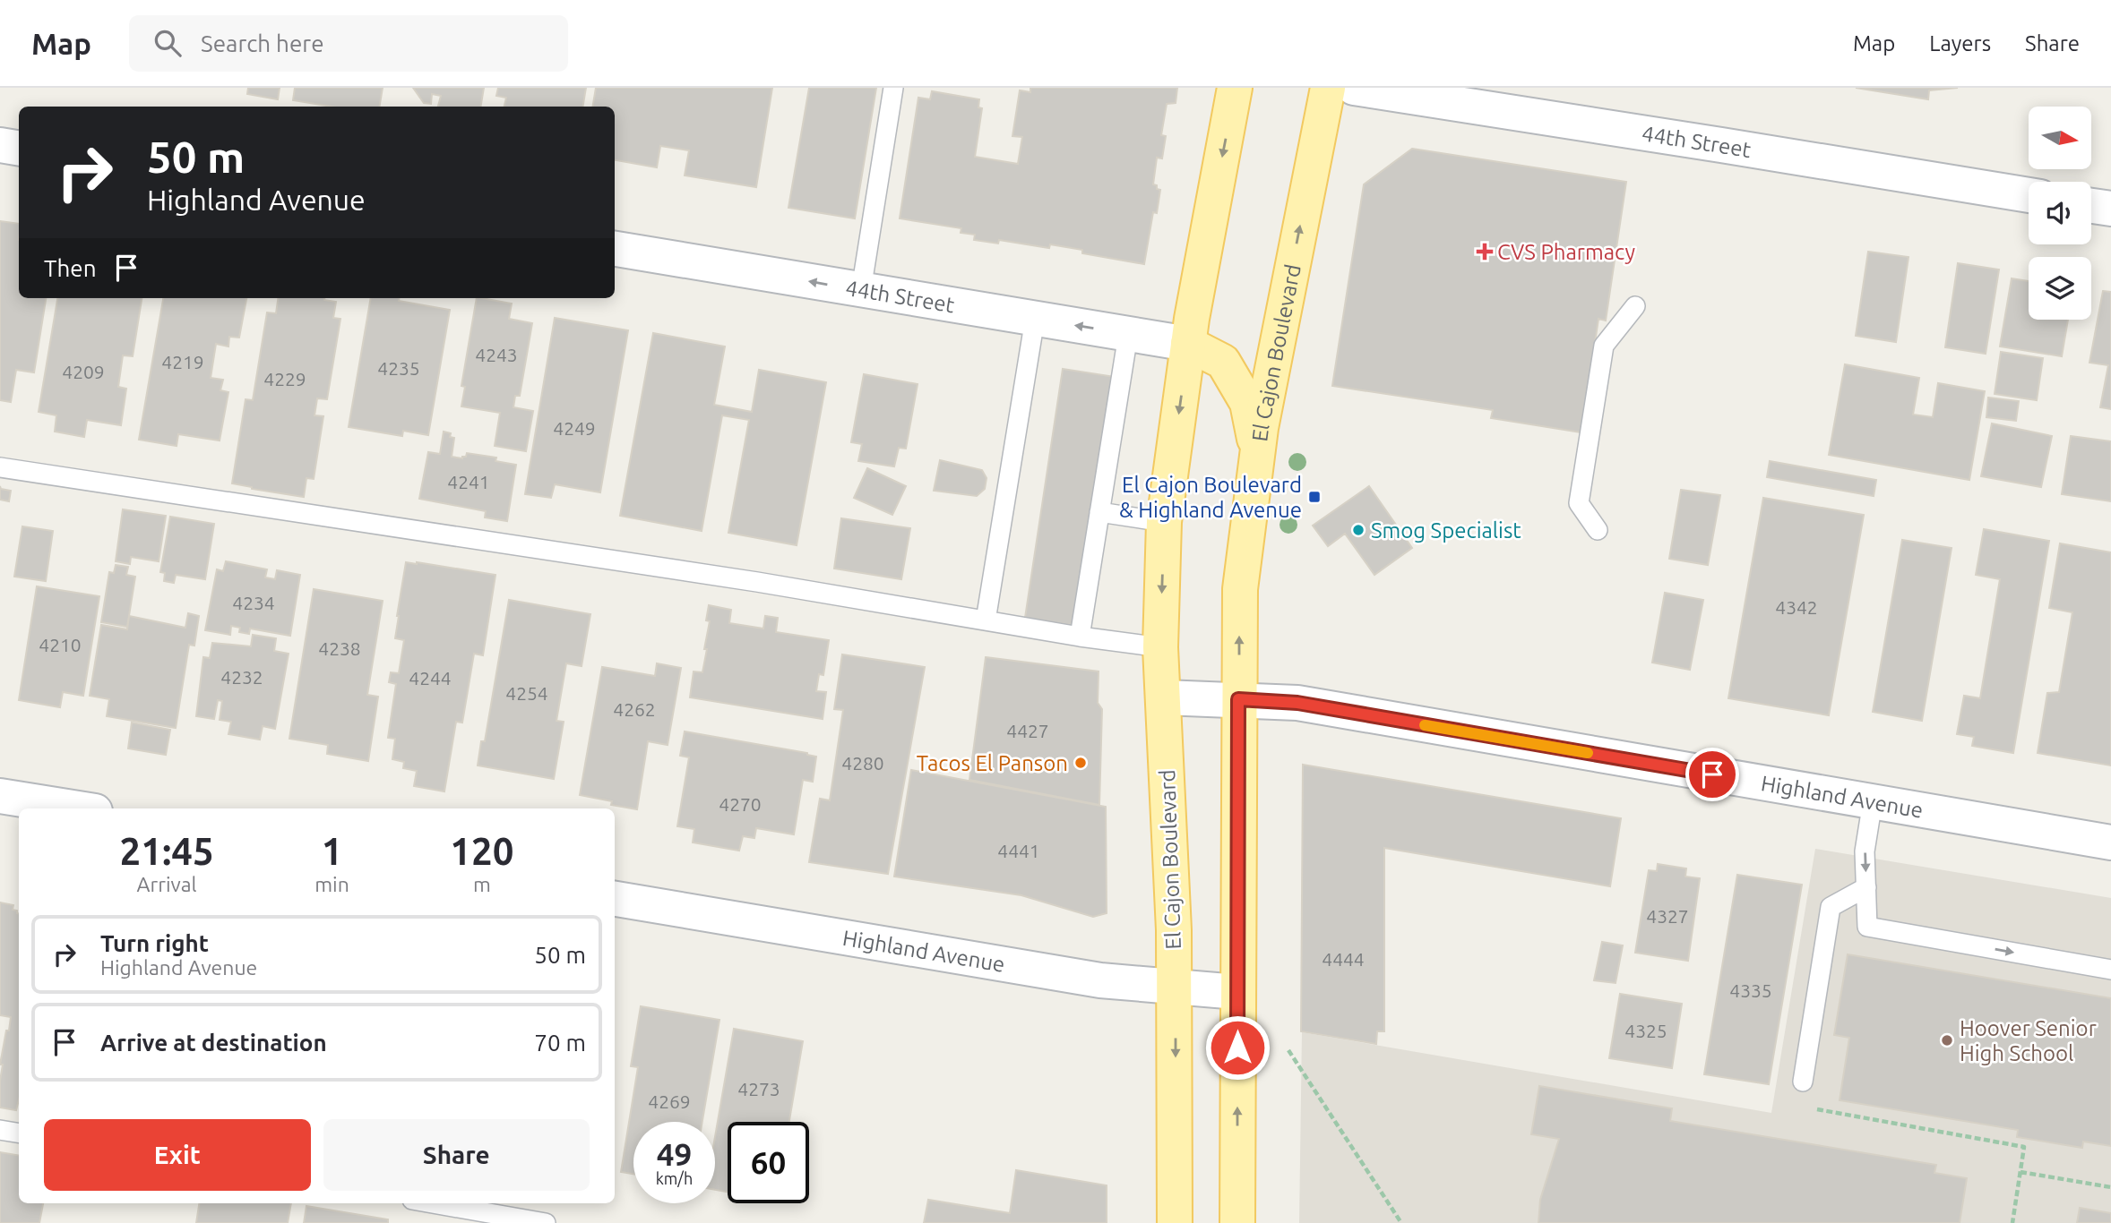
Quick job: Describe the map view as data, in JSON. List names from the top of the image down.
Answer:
{
  "streets": {
    "main road": ["El Cajon Boulevard"],
    "street": ["44th Street", "Highland Avenue"]
  },
  "crossings": [
    ["44th Street", "El Cajon Boulevard"],
    ["El Cajon Boulevard", "Highland Avenue"]
  ],
  "places": {
    "health": ["CVS Pharmacy"],
    "transit": ["El Cajon Boulevard & Highland Avenue"],
    "other": ["Smog Specialist", "Tacos El Panson", "Hoover Senior High School"]
  },
  "house_numbers": [
    "4243",
    "4219",
    "4235",
    "4209",
    "4229",
    "4249",
    "4241",
    "4234",
    "4342",
    "4210",
    "4238",
    "4232",
    "4244",
    "4254",
    "4262",
    "4427",
    "4280",
    "4270",
    "4441",
    "4327",
    "4444",
    "4335",
    "4325",
    "4273",
    "4269"
  ],
  "north": "right",
  "page": {
    "header": "Map",
    "search": "Search here",
    "nav": ["Map", "Layers", "Share"],
    "turn": ["50 m", "Highland Avenue"],
    "then": "Then",
    "eta": [
      "21:45",
      "Arrival",
      "1",
      "min",
      "120",
      "m"
    ],
    "list": [
      {
        "name": "Turn right",
        "note": "Highland Avenue",
        "value": "50 m"
      },
      {
        "name": "Arrive at destination",
        "value": "70 m"
      }
    ],
    "buttons": ["Exit", "Share"],
    "speed": "49 km/h",
    "limit": "60"
  }
}
